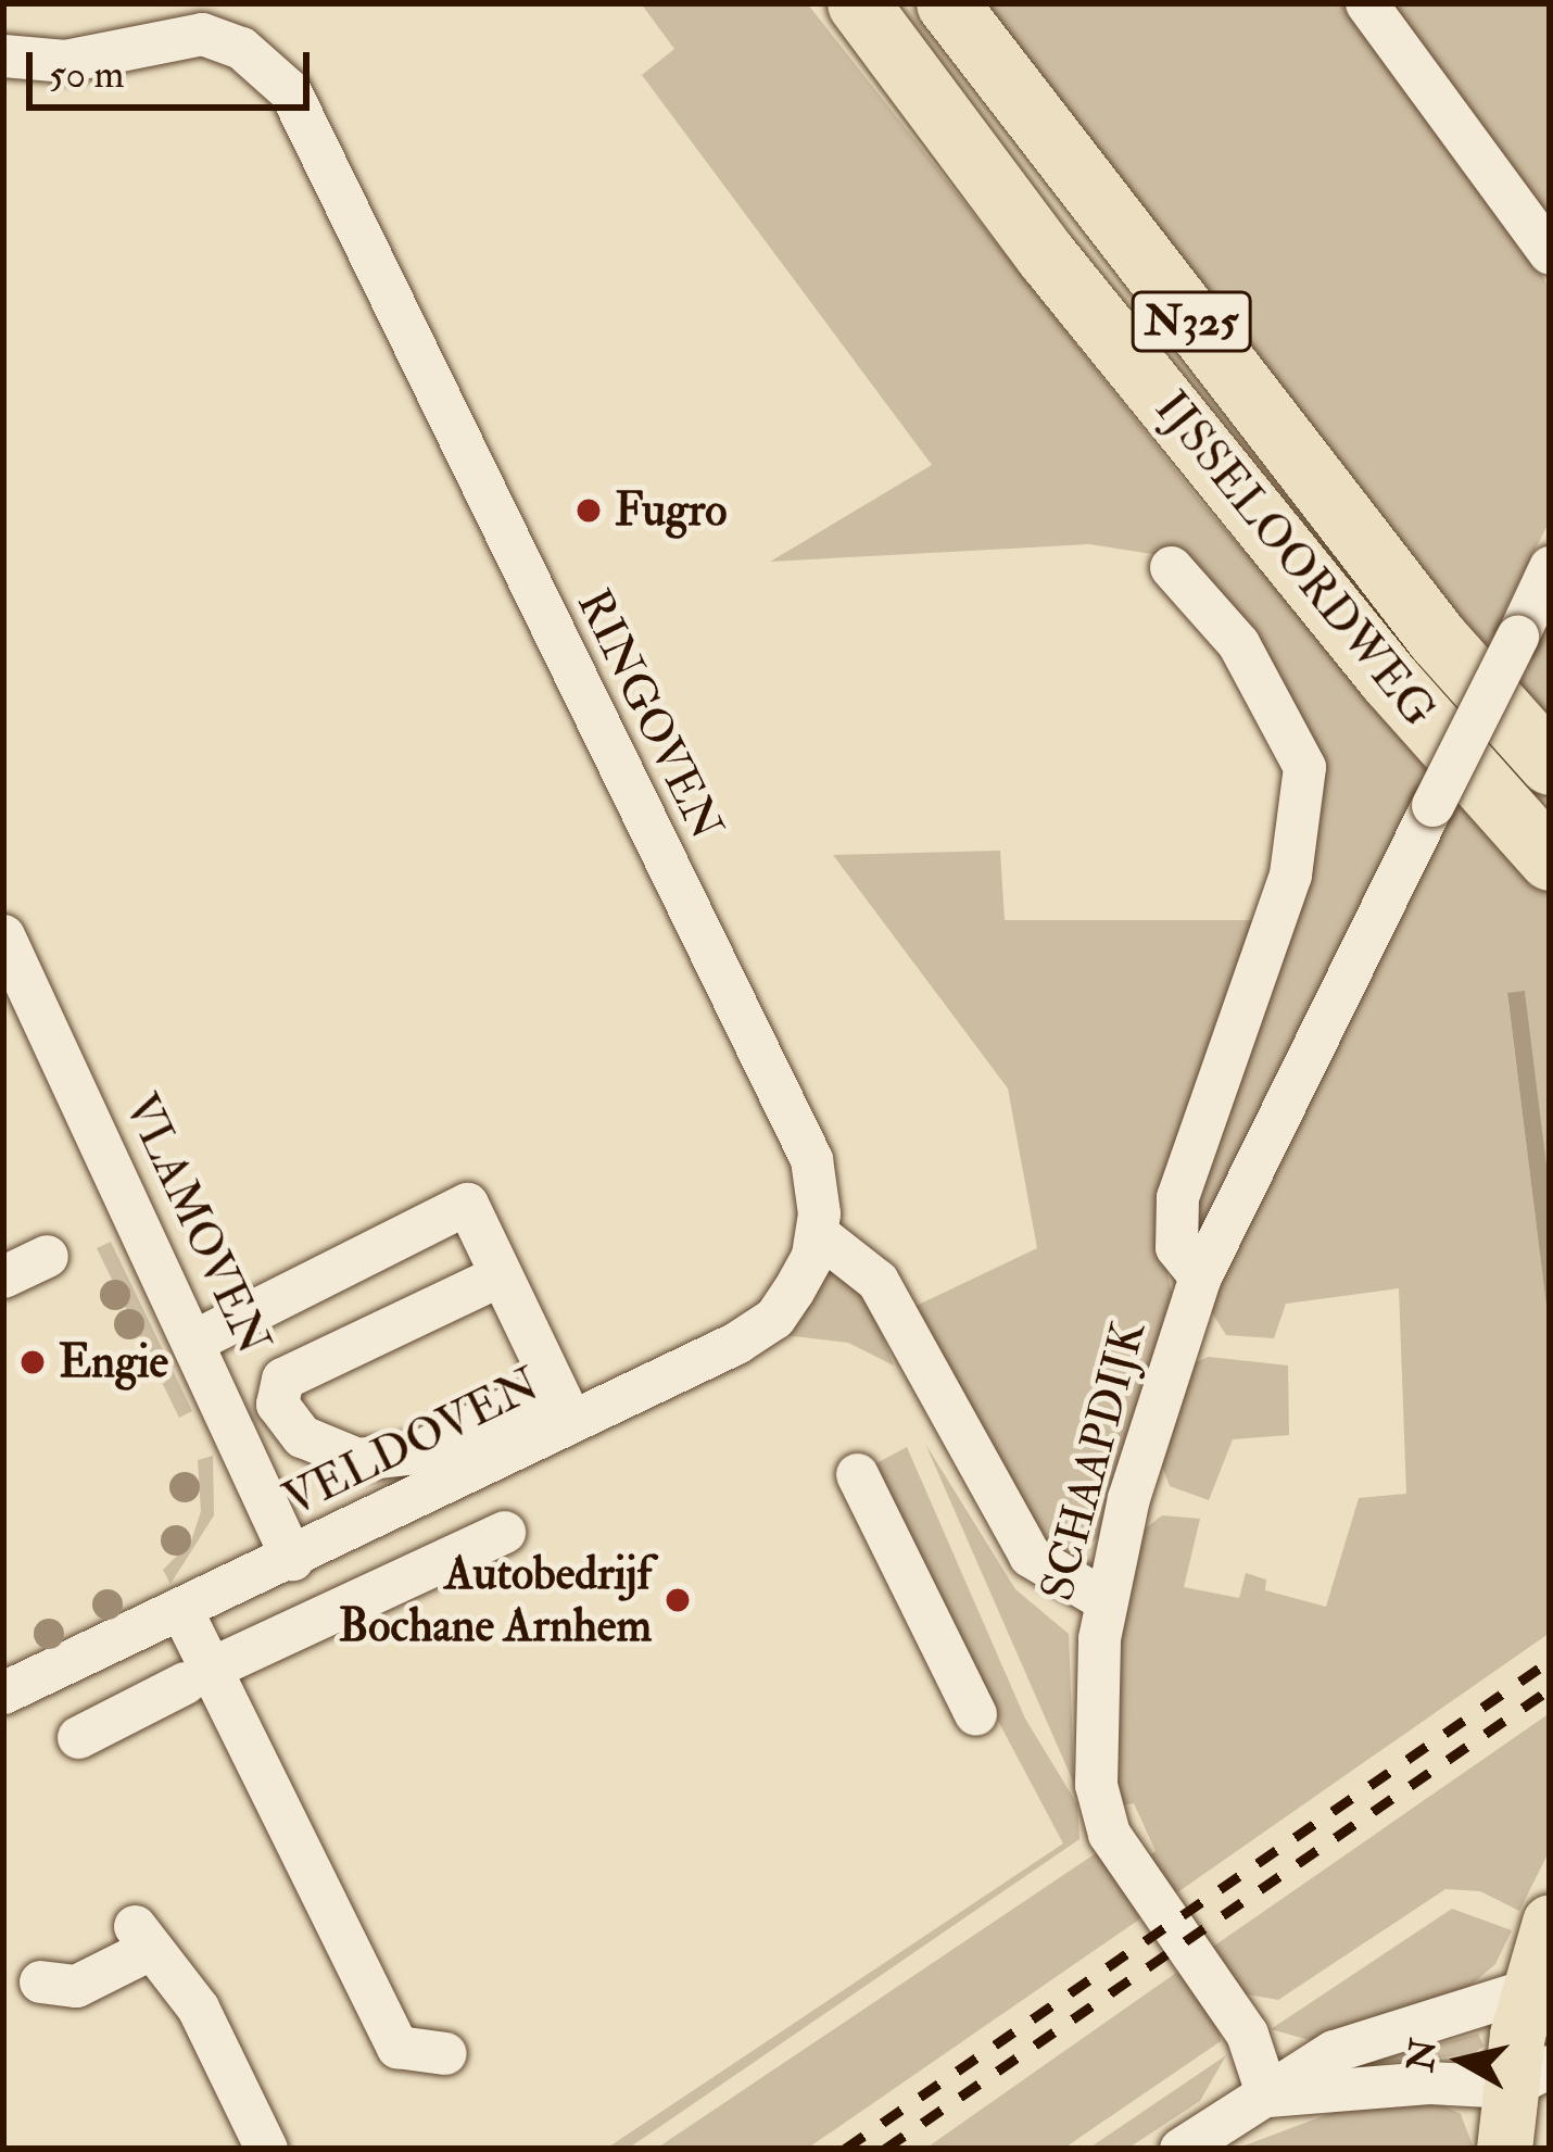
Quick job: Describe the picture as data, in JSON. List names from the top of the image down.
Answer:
{
  "streets": {
    "highway": ["N325", "IJSSELOORDWEG"],
    "street": [
      "RINGOVEN",
      "VLAMOVEN",
      "VELDOVEN",
      "SCHAAPDIJK"
    ]
  },
  "crossings": [
    ["RINGOVEN", "VELDOVEN"],
    ["VLAMOVEN", "VELDOVEN"]
  ],
  "places": ["Fugro", "Engie", "Autobedrijf Bochane Arnhem"],
  "scale_bar": "50 m",
  "north": "left"
}
